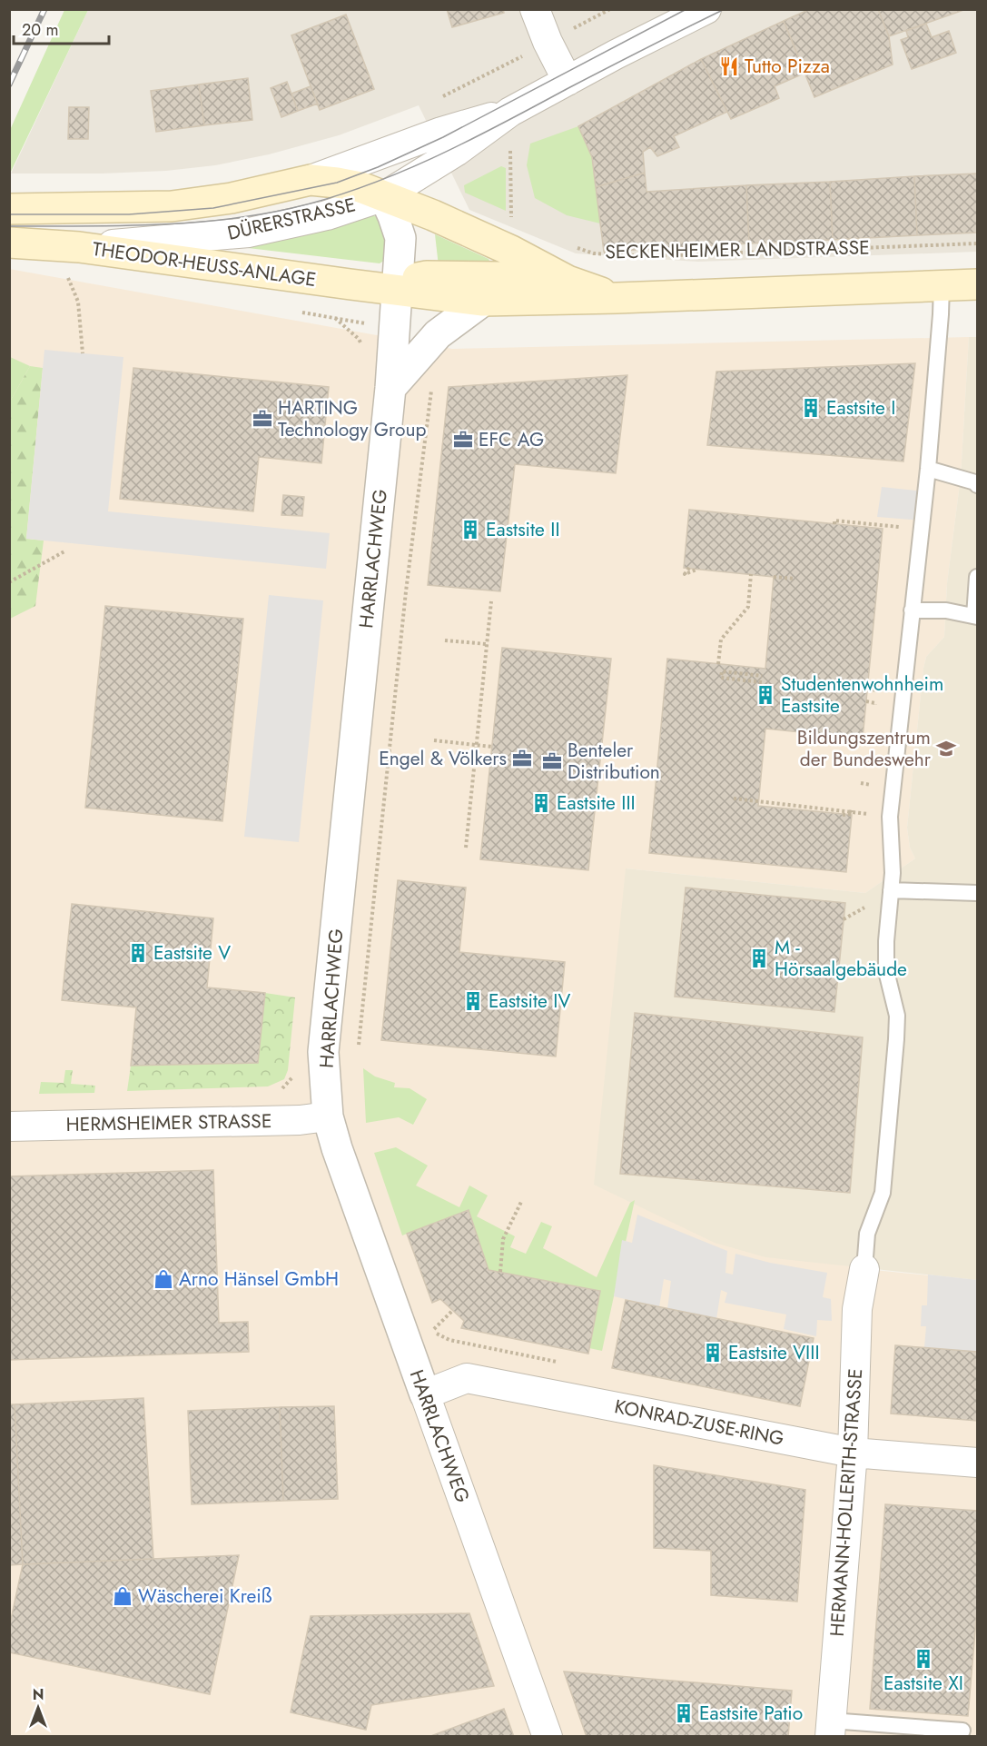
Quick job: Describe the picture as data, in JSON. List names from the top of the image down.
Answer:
{
  "streets": {
    "main road": ["THEODOR-HEUSS-ANLAGE"],
    "street": [
      "DÜRERSTRASSE",
      "HARRLACHWEG",
      "HERMSHEIMER STRASSE",
      "KONRAD-ZUSE-RING",
      "HERMANN-HOLLERITH-STRASSE"
    ],
    "path": ["SECKENHEIMER LANDSTRASSE"]
  },
  "crossings": [
    ["DÜRERSTRASSE", "THEODOR-HEUSS-ANLAGE"],
    ["DÜRERSTRASSE", "HARRLACHWEG"],
    ["THEODOR-HEUSS-ANLAGE", "HARRLACHWEG"],
    ["HARRLACHWEG", "HERMSHEIMER STRASSE"],
    ["HARRLACHWEG", "KONRAD-ZUSE-RING"],
    ["KONRAD-ZUSE-RING", "HERMANN-HOLLERITH-STRASSE"]
  ],
  "places": {
    "restaurant": ["Tutto Pizza"],
    "building": [
      "Eastsite I",
      "Eastsite II",
      "Studentenwohnheim Eastsite",
      "Eastsite III",
      "Eastsite V",
      "M - Hörsaalgebäude",
      "Eastsite IV",
      "Eastsite VIII",
      "Eastsite XI",
      "Eastsite Patio"
    ],
    "office": [
      "HARTING Technology Group",
      "EFC AG",
      "Engel & Völkers",
      "Benteler Distribution"
    ],
    "school or university": ["Bildungszentrum der Bundeswehr"],
    "shop": ["Arno Hänsel GmbH", "Wäscherei Kreiß"]
  },
  "scale_bar": "20 m",
  "north": "top"
}
